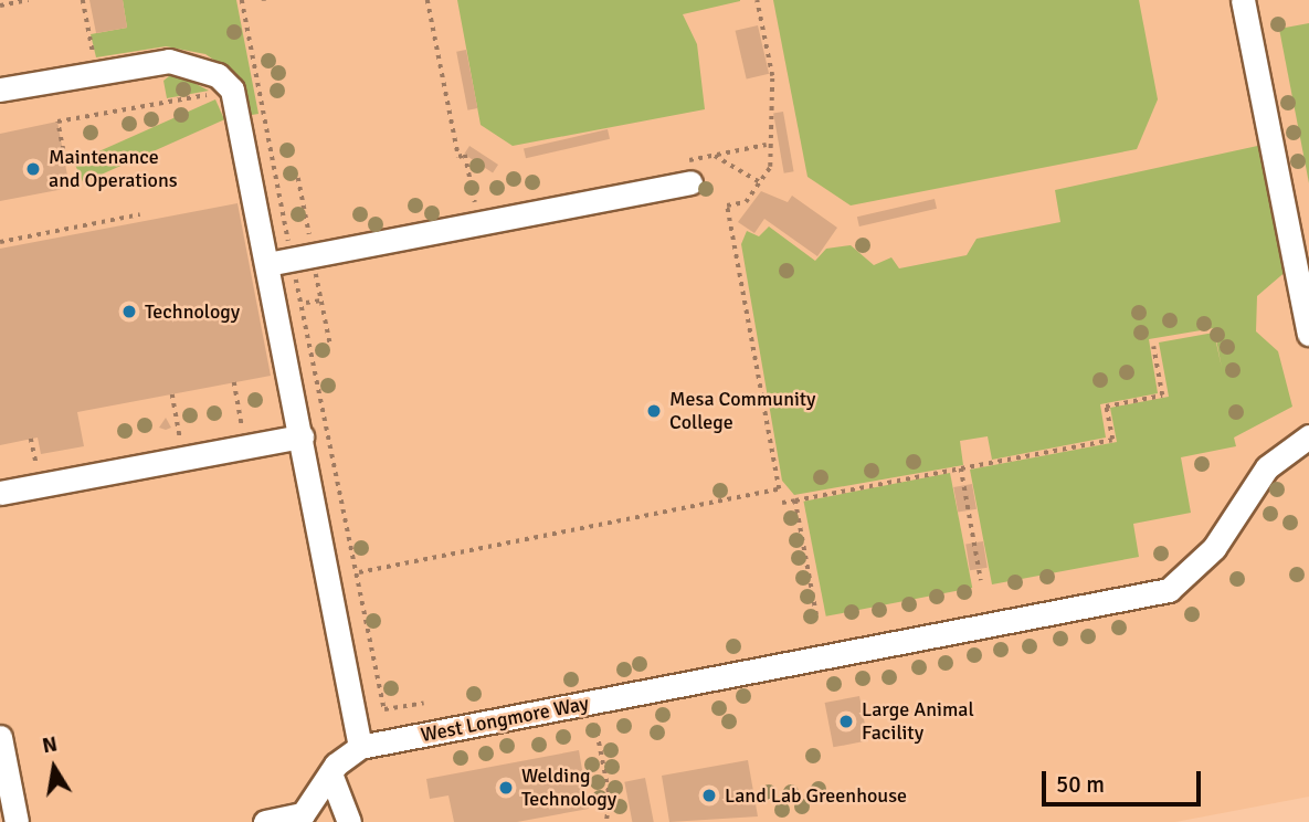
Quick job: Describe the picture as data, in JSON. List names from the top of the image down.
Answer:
{
  "streets": {
    "lane": ["West Longmore Way"]
  },
  "places": [
    "Maintenance and Operations",
    "Technology",
    "Mesa Community College",
    "Large Animal Facility",
    "Welding Technology",
    "Land Lab Greenhouse"
  ],
  "scale_bar": "50 m",
  "north": "top"
}
